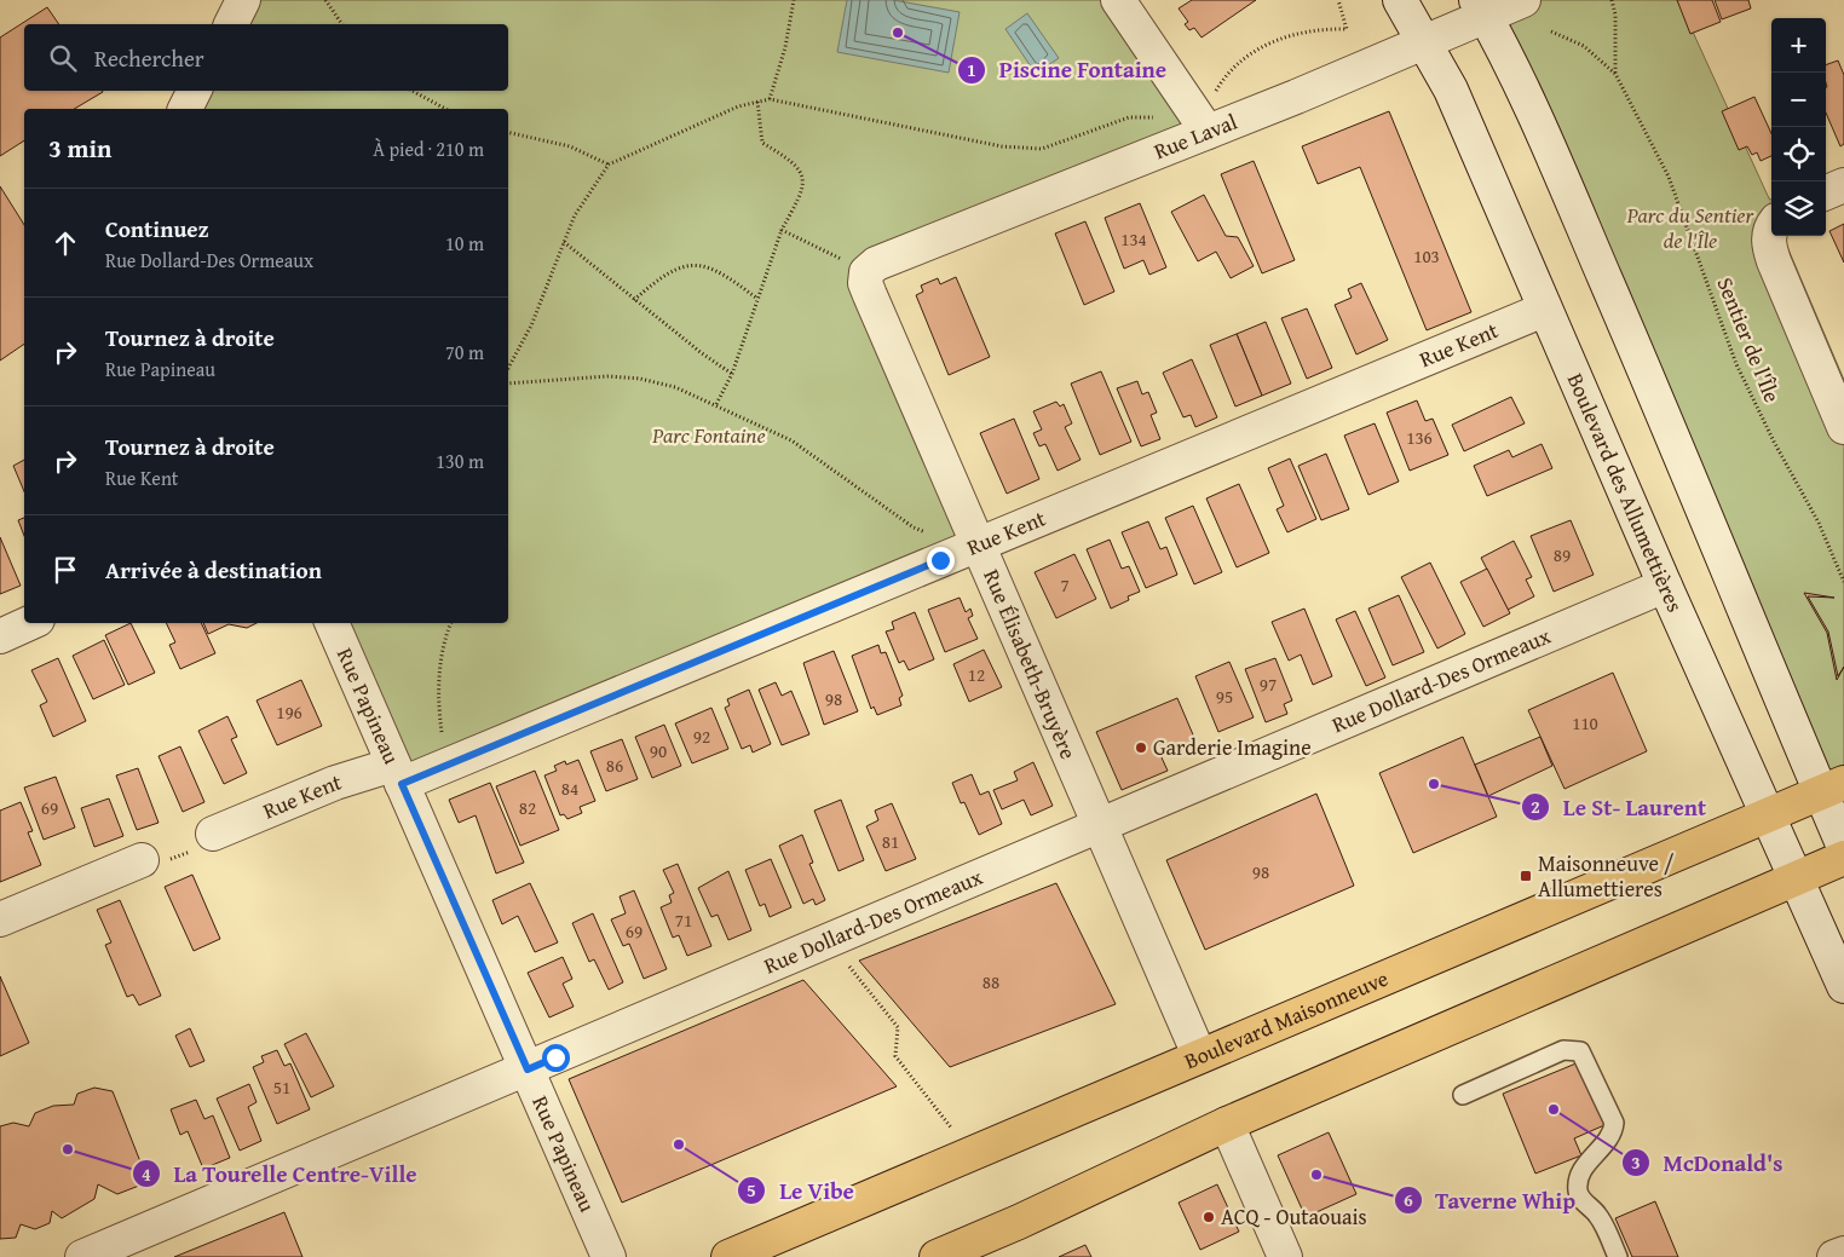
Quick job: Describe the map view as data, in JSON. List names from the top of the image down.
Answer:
{
  "streets": {
    "main road": ["Boulevard Maisonneuve"],
    "street": [
      "Rue Laval",
      "Rue Kent",
      "Boulevard des Allumettières",
      "Rue Élisabeth-Bruyère",
      "Rue Dollard-Des Ormeaux",
      "Rue Papineau"
    ],
    "path": ["Sentier de l'Île"]
  },
  "crossings": [
    ["Rue Laval", "Boulevard des Allumettières"],
    ["Rue Laval", "Rue Élisabeth-Bruyère"],
    ["Rue Kent", "Boulevard des Allumettières"],
    ["Rue Kent", "Rue Élisabeth-Bruyère"],
    ["Rue Kent", "Rue Papineau"],
    ["Boulevard des Allumettières", "Rue Dollard-Des Ormeaux"],
    ["Boulevard des Allumettières", "Boulevard Maisonneuve"],
    ["Rue Élisabeth-Bruyère", "Rue Dollard-Des Ormeaux"],
    ["Rue Élisabeth-Bruyère", "Boulevard Maisonneuve"],
    ["Rue Dollard-Des Ormeaux", "Rue Papineau"]
  ],
  "parks": ["Parc du Sentier de l'Île", "Parc Fontaine"],
  "places": {
    "other": [
      "Piscine Fontaine",
      "Garderie Imagine",
      "Le St- Laurent",
      "McDonald's",
      "Le Vibe",
      "La Tourelle Centre-Ville",
      "Taverne Whip",
      "ACQ - Outaouais"
    ],
    "transit": ["Maisonneuve / Allumettieres"]
  },
  "house_numbers": [
    "134",
    "103",
    "136",
    "89",
    "7",
    "12",
    "97",
    "95",
    "98",
    "196",
    "110",
    "92",
    "90",
    "86",
    "84",
    "69",
    "82",
    "81",
    "98",
    "71",
    "69",
    "88",
    "51"
  ],
  "page": {
    "map_buttons": ["+", "−"],
    "search": "Rechercher",
    "heading": ["3 min", "À pied · 210 m"],
    "list": [
      ["Continuez", "Rue Dollard-Des Ormeaux", "10 m"],
      ["Tournez à droite", "Rue Papineau", "70 m"],
      ["Tournez à droite", "Rue Kent", "130 m"],
      "Arrivée à destination"
    ]
  }
}
